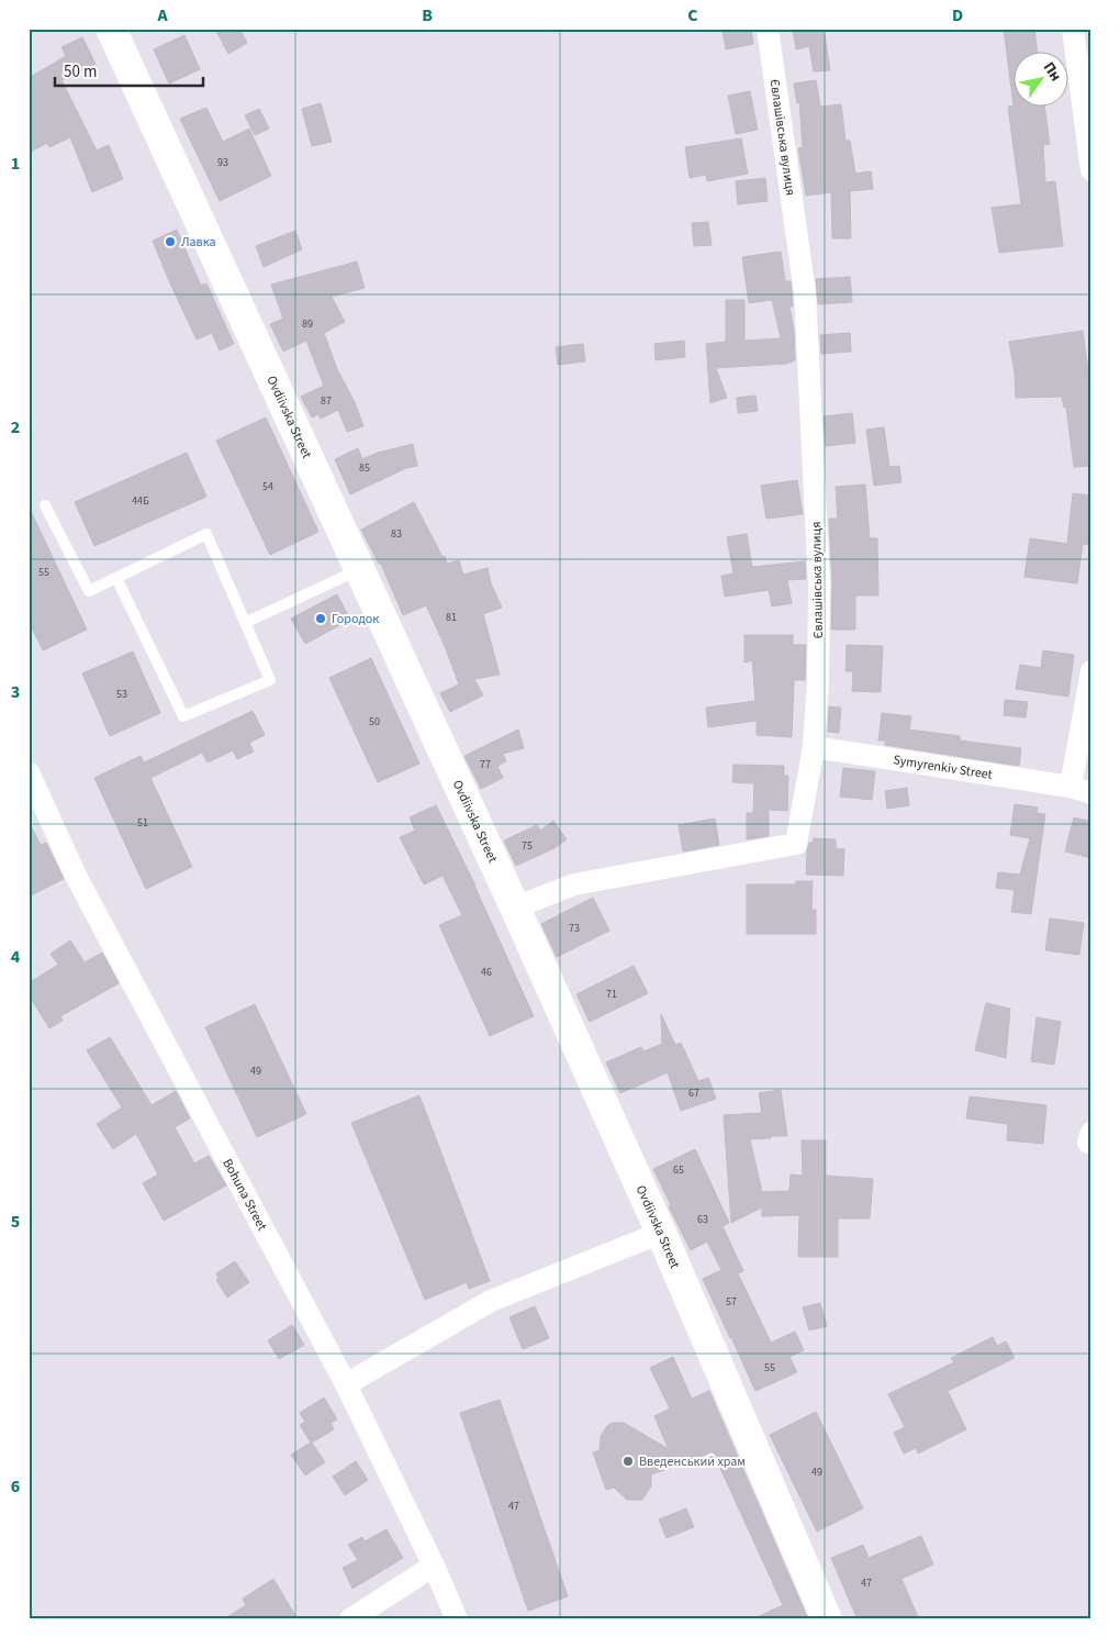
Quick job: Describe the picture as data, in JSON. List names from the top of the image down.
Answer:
{
  "streets": {
    "main road": ["Ovdiivska Street"],
    "street": ["Євлашівська вулиця", "Symyrenkiv Street", "Bohuna Street"]
  },
  "crossings": [
    ["Євлашівська вулиця", "Ovdiivska Street"],
    ["Євлашівська вулиця", "Symyrenkiv Street"]
  ],
  "places": ["Лавка", "Городок", "Введенський храм"],
  "house_numbers": [
    "93",
    "89",
    "87",
    "85",
    "54",
    "44Б",
    "83",
    "55",
    "81",
    "53",
    "50",
    "77",
    "51",
    "75",
    "73",
    "46",
    "71",
    "49",
    "67",
    "65",
    "63",
    "57",
    "55",
    "49",
    "47",
    "47"
  ],
  "scale_bar": "50 m",
  "north": "top right",
  "grid": {
    "columns": [
      "A",
      "B",
      "C",
      "D"
    ],
    "rows": [
      "1",
      "2",
      "3",
      "4",
      "5",
      "6"
    ]
  }
}
